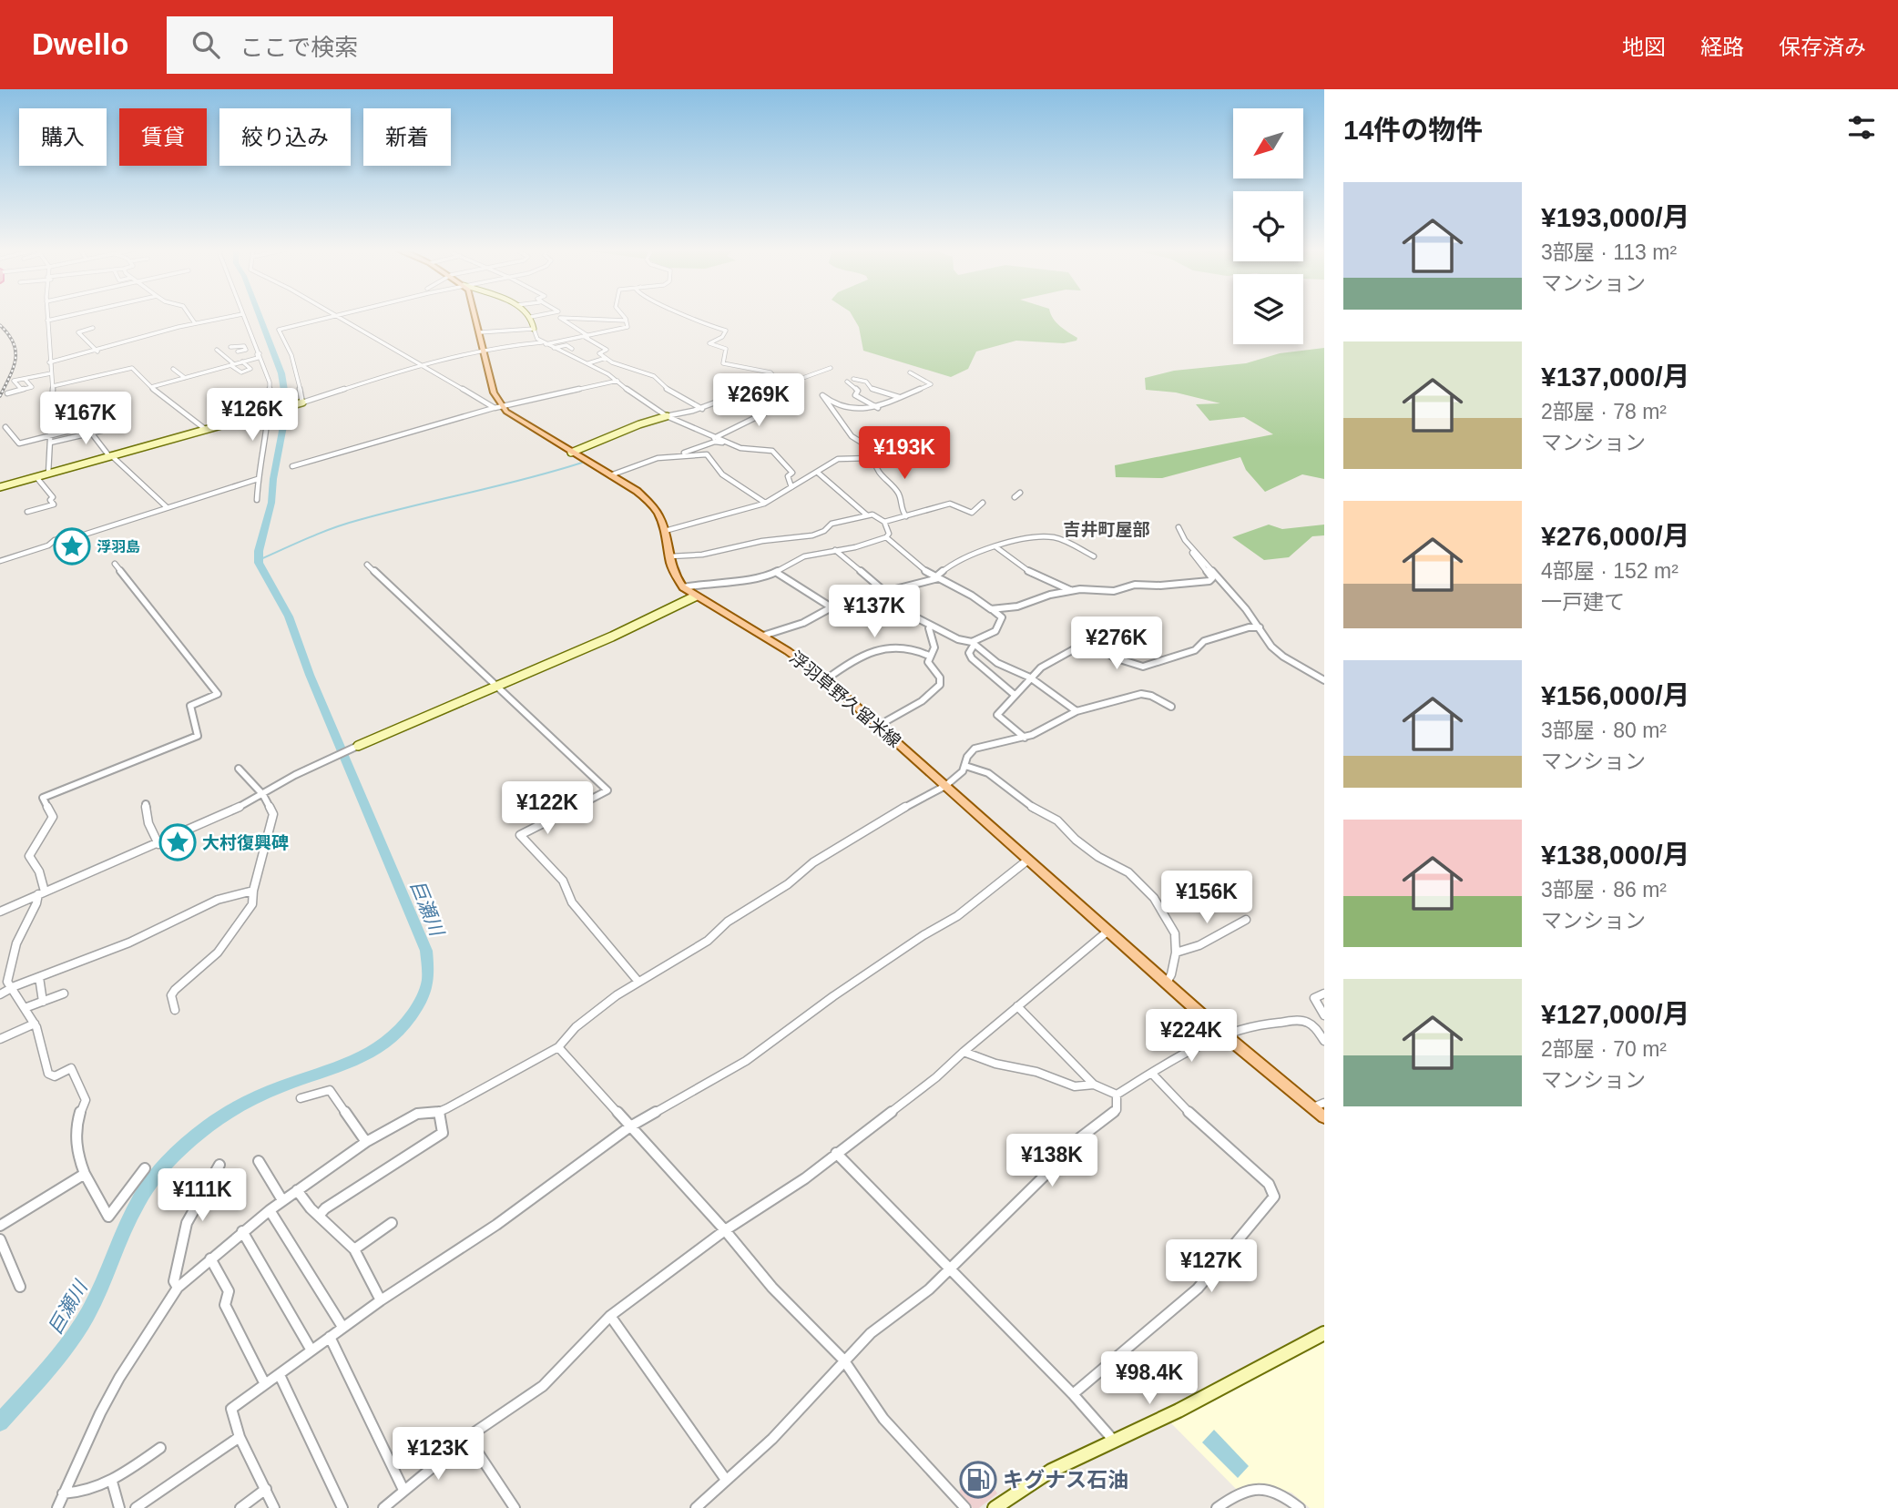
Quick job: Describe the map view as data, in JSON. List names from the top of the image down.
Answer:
{
  "streets": {
    "main road": ["浮羽草野久留米線"]
  },
  "districts": ["吉井町屋部"],
  "water": ["巨瀬川"],
  "places": {
    "place": ["浮羽島", "大村復興碑"],
    "fuel station": ["キグナス石油"]
  },
  "north": "bottom left",
  "page": {
    "header": "Dwello",
    "search": "ここで検索",
    "nav": ["地図", "経路", "保存済み"],
    "heading": "14件の物件",
    "chip": [
      "購入",
      "賃貸",
      "絞り込み",
      "新着"
    ],
    "list": [
      {
        "name": "¥193,000/月",
        "note": "3部屋 · 113 m² · マンション"
      },
      {
        "name": "¥137,000/月",
        "note": "2部屋 · 78 m² · マンション"
      },
      {
        "name": "¥276,000/月",
        "note": "4部屋 · 152 m² · 一戸建て"
      },
      {
        "name": "¥156,000/月",
        "note": "3部屋 · 80 m² · マンション"
      },
      {
        "name": "¥138,000/月",
        "note": "3部屋 · 86 m² · マンション"
      },
      {
        "name": "¥127,000/月",
        "note": "2部屋 · 70 m² · マンション"
      }
    ],
    "price": [
      "¥269K",
      "¥126K",
      "¥167K",
      "¥193K",
      "¥137K",
      "¥276K",
      "¥122K",
      "¥156K",
      "¥224K",
      "¥138K",
      "¥111K",
      "¥127K",
      "¥98.4K",
      "¥123K"
    ]
  }
}
